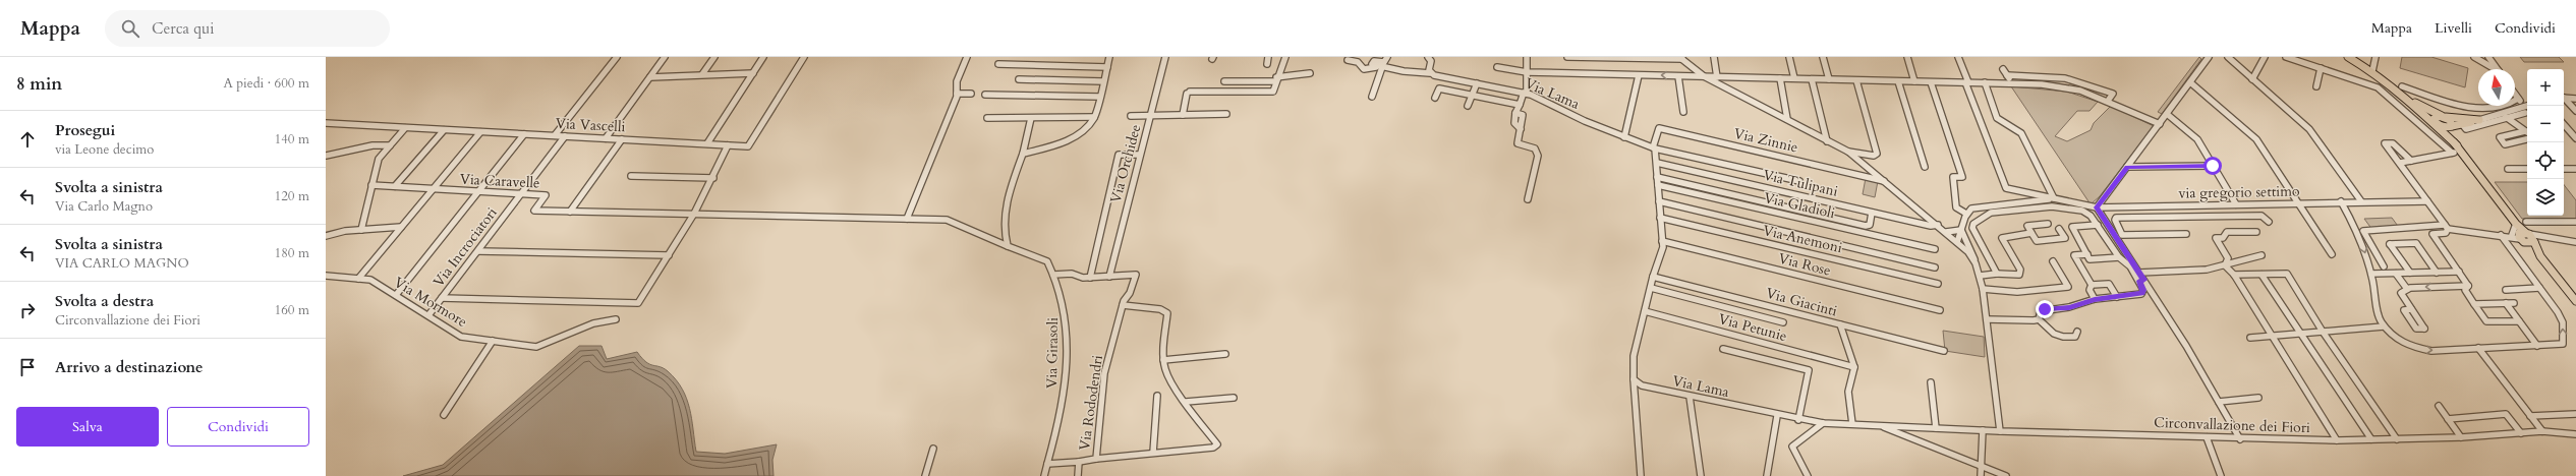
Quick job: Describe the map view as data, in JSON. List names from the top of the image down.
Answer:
{
  "streets": {
    "street": [
      "Via Lama",
      "Via Vascelli",
      "Via Zinnie",
      "Via Orchidee",
      "Via Caravelle",
      "Via Tulipani",
      "via gregorio settimo",
      "Via Gladioli",
      "Via Anemoni",
      "Via Incrociatori",
      "Via Rose",
      "Via Mormore",
      "Via Giacinti",
      "Via Petunie",
      "Via Girasoli",
      "Via Rododendri",
      "Circonvallazione dei Fiori"
    ]
  },
  "crossings": [
    ["Via Lama", "Via Zinnie"],
    ["Via Lama", "Circonvallazione dei Fiori"],
    ["Via Vascelli", "Via Incrociatori"],
    ["Via Orchidee", "Via Rododendri"],
    ["Via Caravelle", "Via Incrociatori"],
    ["Via Caravelle", "Via Girasoli"],
    ["Via Incrociatori", "Via Mormore"],
    ["Via Girasoli", "Via Rododendri"]
  ],
  "north": "top",
  "page": {
    "header": "Mappa",
    "search": "Cerca qui",
    "nav": ["Mappa", "Livelli", "Condividi"],
    "heading": ["8 min", "A piedi · 600 m"],
    "map_buttons": ["+", "−"],
    "list": [
      ["Prosegui", "via Leone decimo", "140 m"],
      ["Svolta a sinistra", "Via Carlo Magno", "120 m"],
      ["Svolta a sinistra", "VIA CARLO MAGNO", "180 m"],
      ["Svolta a destra", "Circonvallazione dei Fiori", "160 m"],
      "Arrivo a destinazione"
    ],
    "buttons": ["Salva", "Condividi"]
  }
}
